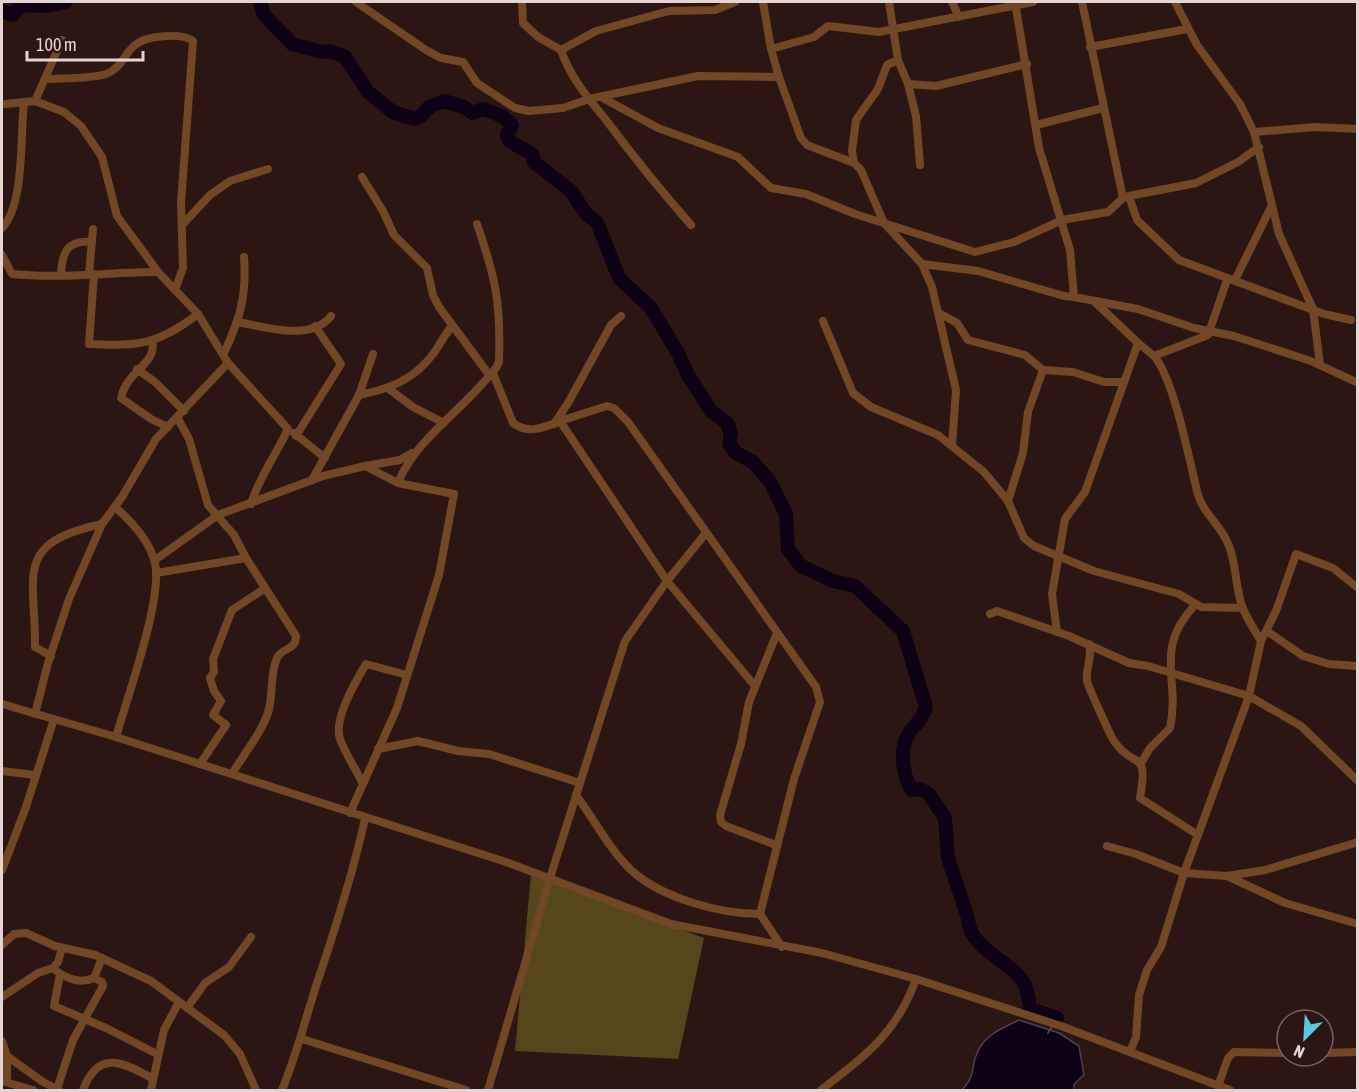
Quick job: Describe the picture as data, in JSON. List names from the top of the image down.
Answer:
{
  "scale_bar": "100 m",
  "north": "bottom left"
}
